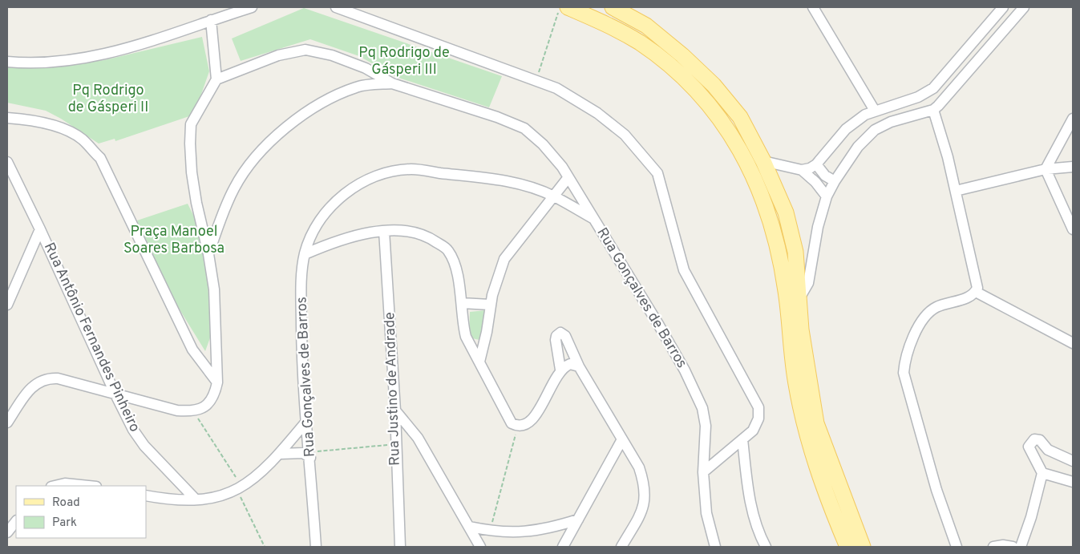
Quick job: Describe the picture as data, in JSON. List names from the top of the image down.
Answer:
{
  "streets": {
    "street": ["Rua Gonçalves de Barros", "Rua Antônio Fernandes Pinheiro", "Rua Justino de Andrade"]
  },
  "parks": ["Pq Rodrigo de Gásperi III", "Pq Rodrigo de Gásperi II", "Praça Manoel Soares Barbosa"],
  "legend": ["Road", "Park"]
}
